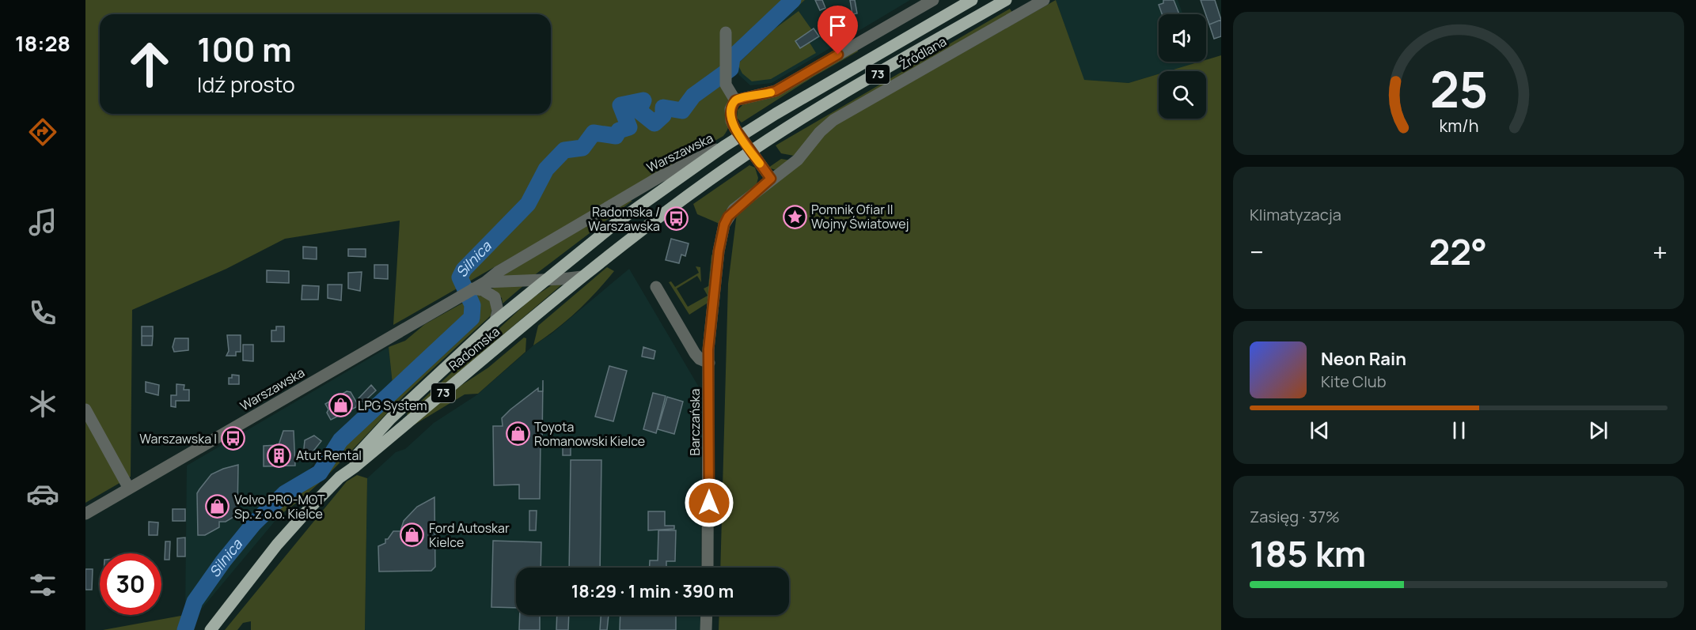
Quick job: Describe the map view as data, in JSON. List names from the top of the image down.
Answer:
{
  "streets": {
    "main road": ["73", "Warszawska", "Radomska"],
    "street": ["Źródlana", "Barczańska"]
  },
  "crossings": [
    ["Źródlana", "Barczańska"],
    ["73", "Warszawska"],
    ["73", "Radomska"],
    ["Warszawska", "Radomska"]
  ],
  "water": ["Silnica"],
  "places": {
    "place": ["Pomnik Ofiar II Wojny Światowej"],
    "bus stop": ["Radomska / Warszawska", "Warszawska I"],
    "shop": [
      "LPG System",
      "Toyota Romanowski Kielce",
      "Volvo PRO-MOT Sp. z o.o. Kielce",
      "Ford Autoskar Kielce"
    ],
    "building": ["Atut Rental"]
  },
  "page": {
    "tabs": "18:28",
    "turn": ["100 m", "Idź prosto"],
    "tile": [
      "Klimatyzacja",
      ["Zasięg · 37%", "185 km"]
    ],
    "heat": ["−", "22°", "+"],
    "song": ["Neon Rain", "Kite Club"],
    "limit": "30",
    "trip": "18:29 · 1 min · 390 m",
    "gauge": ["25", "km/h"]
  }
}
